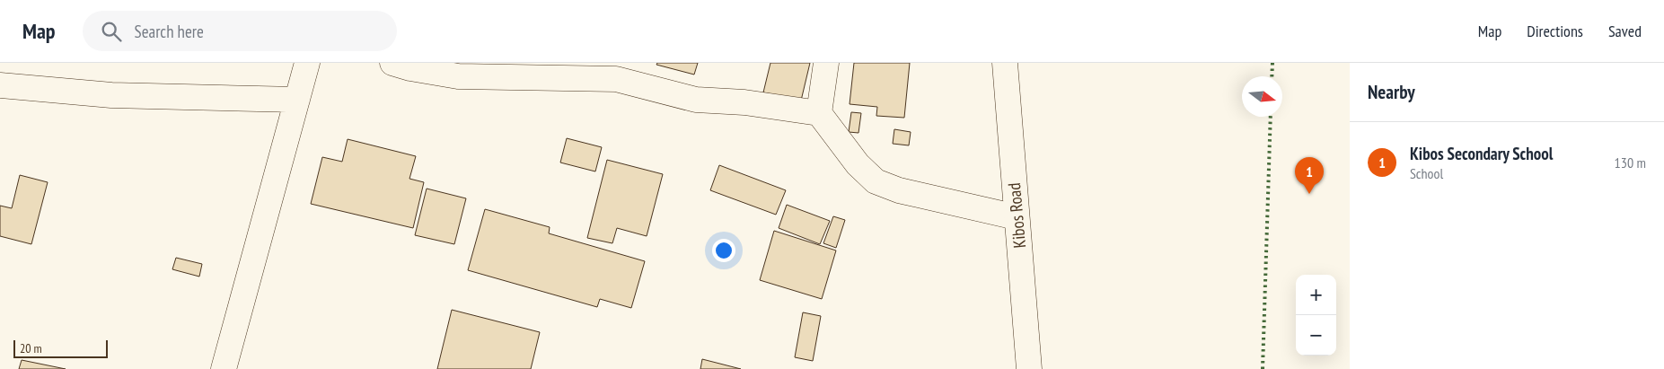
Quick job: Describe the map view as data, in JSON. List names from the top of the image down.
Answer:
{
  "streets": {
    "street": ["Kibos Road"]
  },
  "scale_bar": "20 m",
  "north": "right",
  "page": {
    "header": "Map",
    "search": "Search here",
    "nav": ["Map", "Directions", "Saved"],
    "heading": "Nearby",
    "list": [
      {
        "mark": "1",
        "name": "Kibos Secondary School",
        "note": "School",
        "value": "130 m"
      }
    ],
    "pins": "1",
    "map_buttons": ["+", "−"],
    "scale": "20 m"
  }
}
